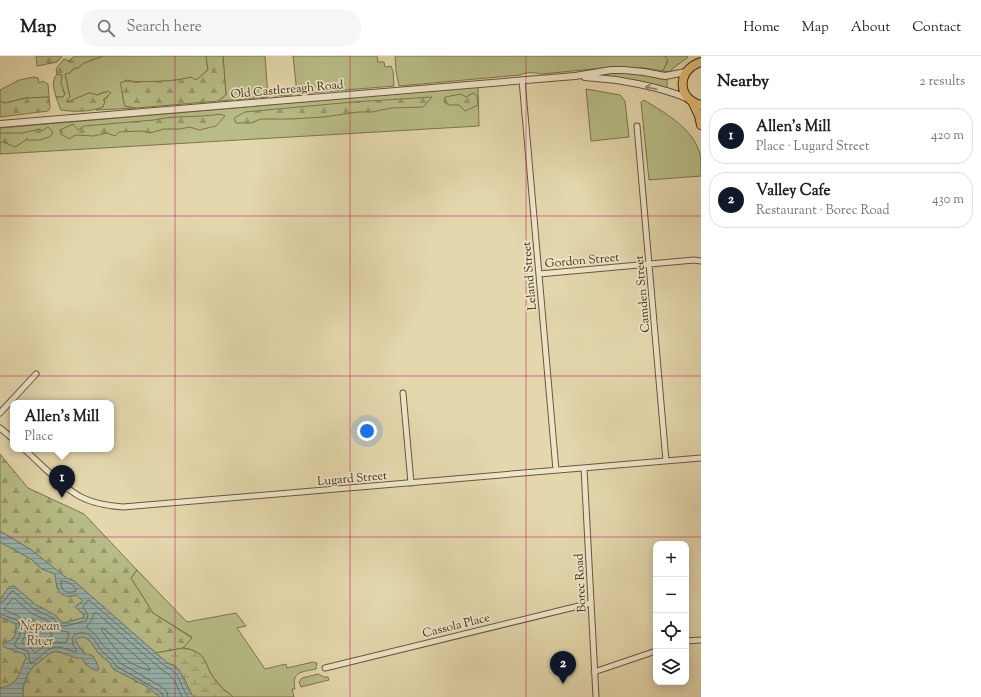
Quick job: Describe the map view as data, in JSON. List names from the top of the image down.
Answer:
{
  "streets": {
    "street": [
      "Old Castlereagh Road",
      "Gordon Street",
      "Leland Street",
      "Camden Street",
      "Lugard Street",
      "Borec Road",
      "Cassola Place"
    ]
  },
  "crossings": [
    ["Old Castlereagh Road", "Leland Street"],
    ["Gordon Street", "Leland Street"],
    ["Gordon Street", "Camden Street"],
    ["Leland Street", "Lugard Street"],
    ["Camden Street", "Lugard Street"],
    ["Lugard Street", "Borec Road"],
    ["Borec Road", "Cassola Place"]
  ],
  "water": ["Nepean River"],
  "page": {
    "header": "Map",
    "search": "Search here",
    "nav": [
      "Home",
      "Map",
      "About",
      "Contact"
    ],
    "heading": ["Nearby", "2 results"],
    "list": [
      {
        "mark": "1",
        "name": "Allen's Mill",
        "note": "Place · Lugard Street",
        "value": "420 m"
      },
      {
        "mark": "2",
        "name": "Valley Cafe",
        "note": "Restaurant · Borec Road",
        "value": "430 m"
      }
    ],
    "popup": ["Allen's Mill", "Place"],
    "pins": ["1", "2"],
    "map_buttons": ["+", "−"]
  }
}
